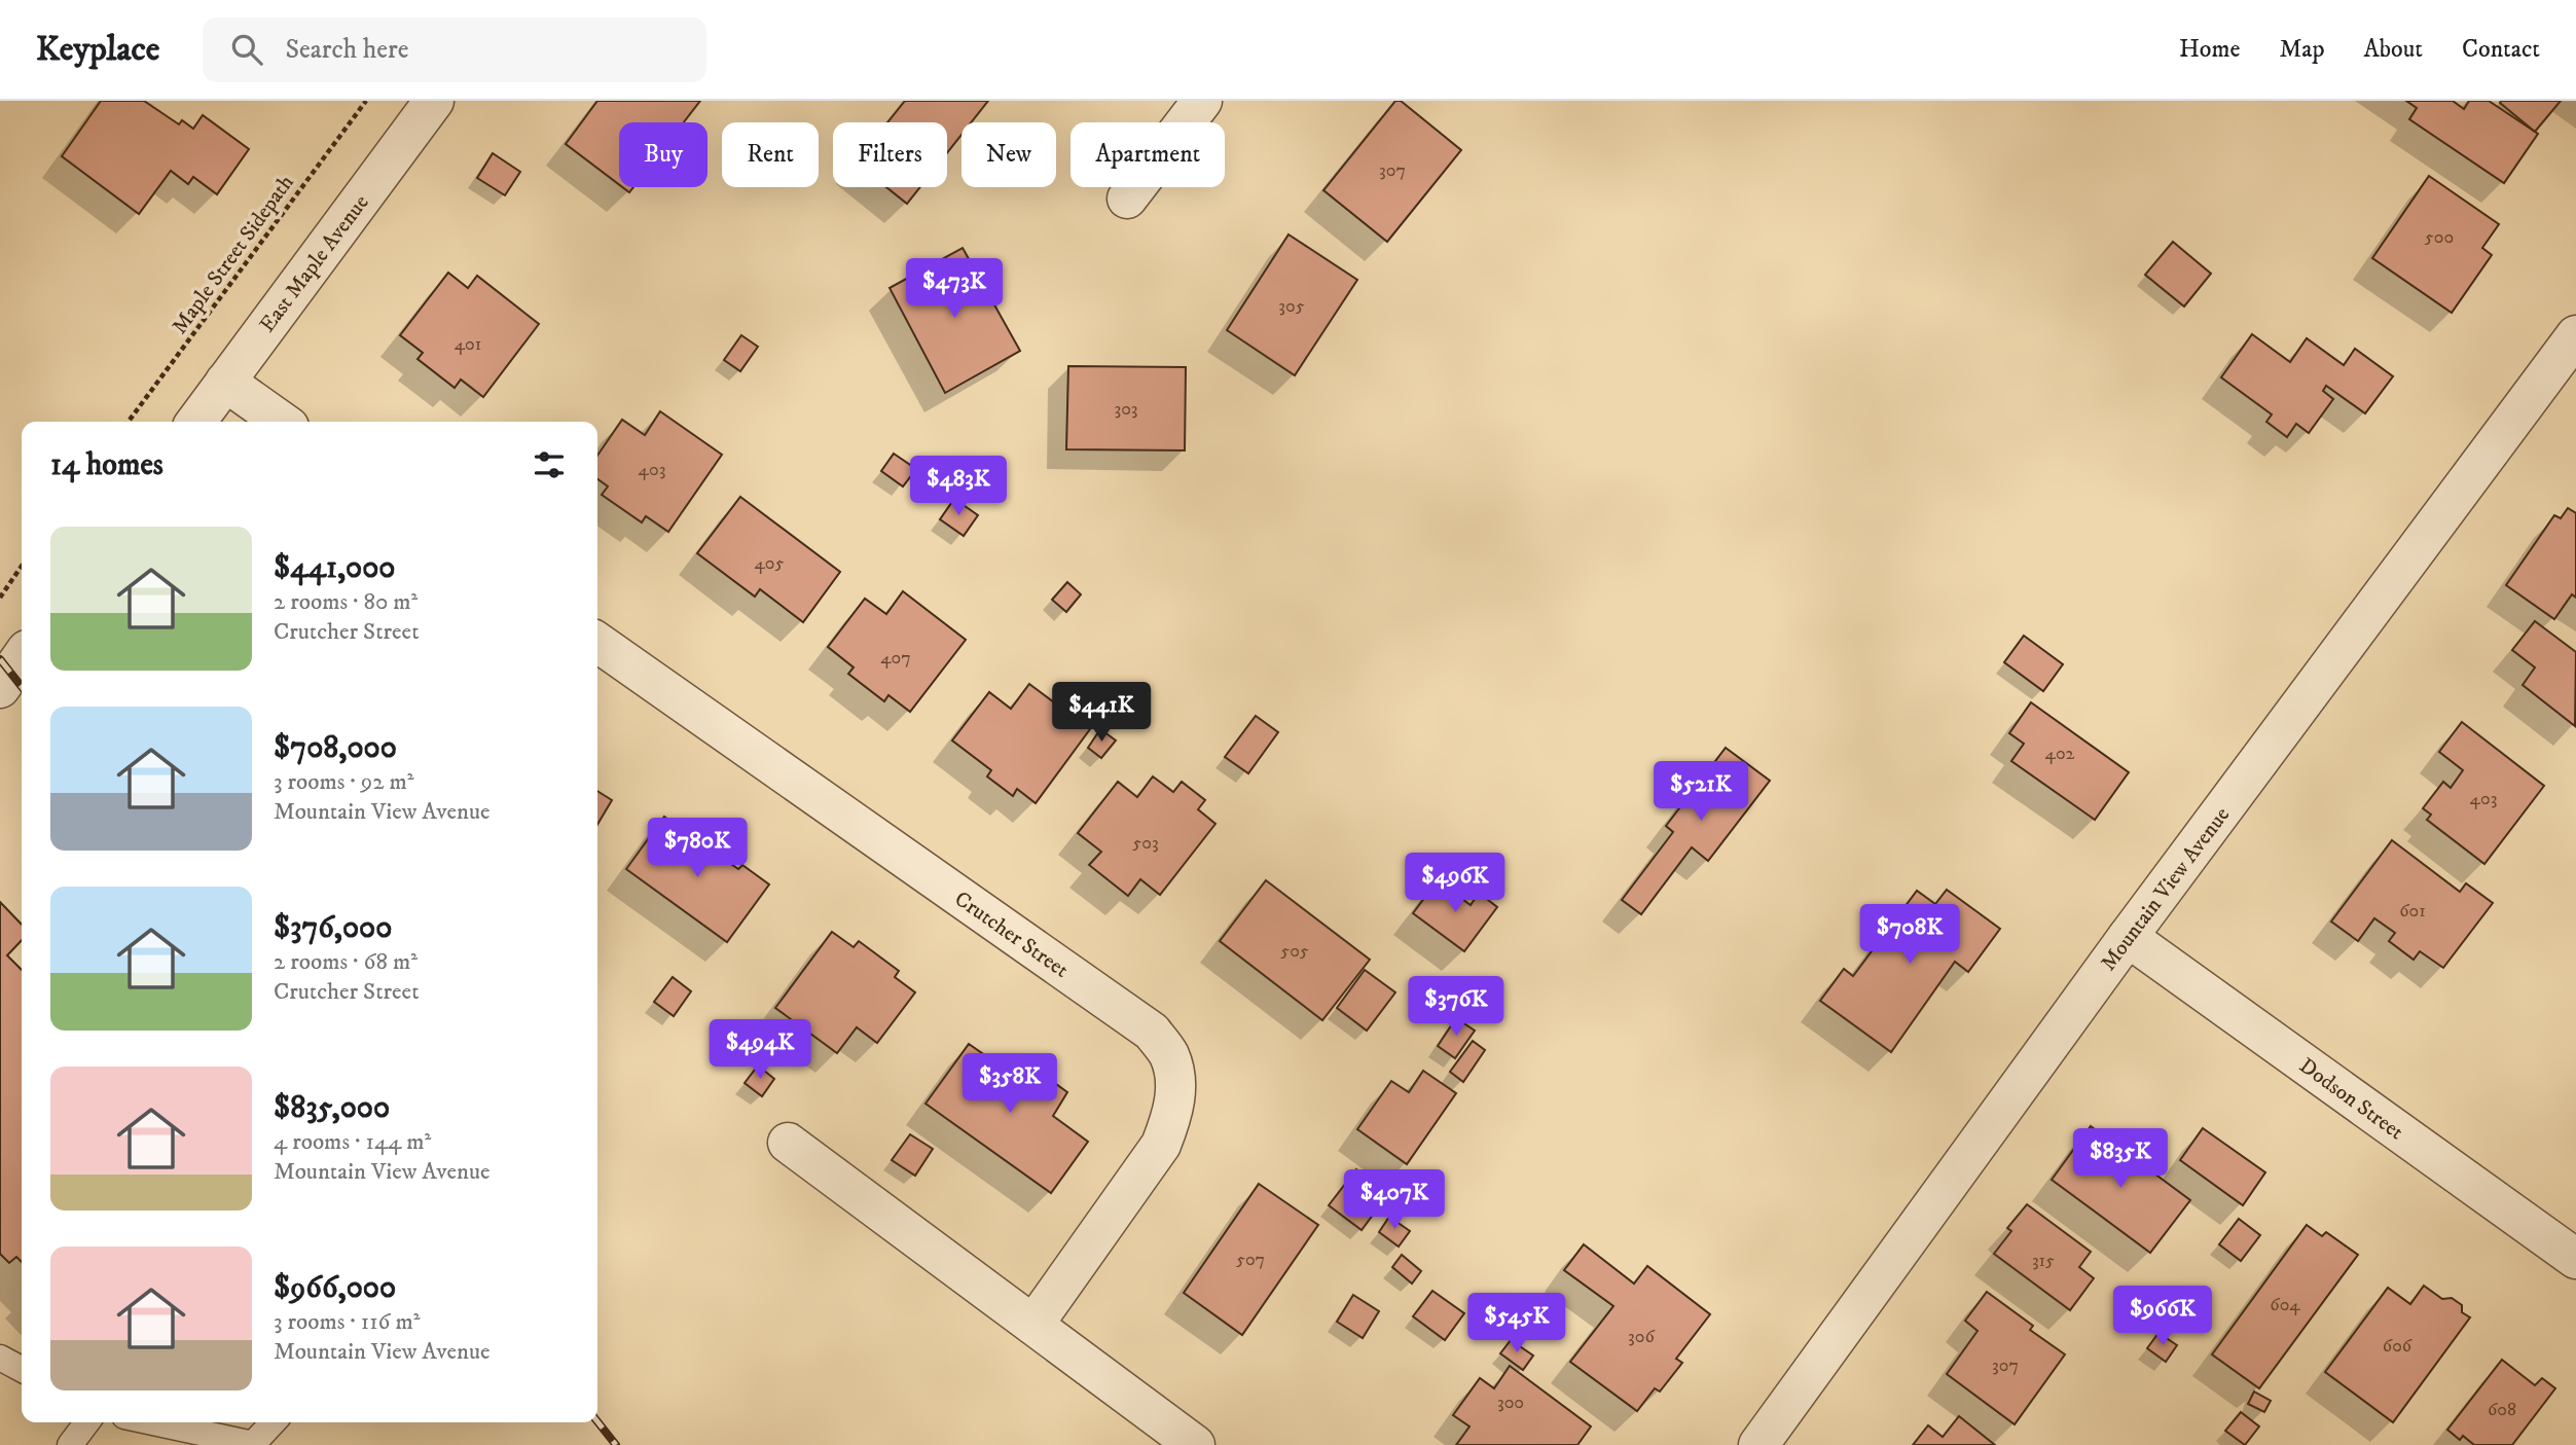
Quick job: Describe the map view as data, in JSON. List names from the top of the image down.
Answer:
{
  "streets": {
    "street": [
      "East Maple Avenue",
      "Mountain View Avenue",
      "Crutcher Street",
      "Dodson Street"
    ],
    "path": ["Maple Street Sidepath"]
  },
  "crossings": [
    ["Mountain View Avenue", "Dodson Street"]
  ],
  "house_numbers": [
    "307",
    "500",
    "305",
    "401",
    "303",
    "403",
    "405",
    "407",
    "402",
    "403",
    "503",
    "601",
    "505",
    "507",
    "315",
    "604",
    "306",
    "606",
    "307",
    "300",
    "608"
  ],
  "page": {
    "header": "Keyplace",
    "search": "Search here",
    "nav": [
      "Home",
      "Map",
      "About",
      "Contact"
    ],
    "chip": [
      "Buy",
      "Rent",
      "Filters",
      "New",
      "Apartment"
    ],
    "price": [
      "$473K",
      "$483K",
      "$441K",
      "$521K",
      "$780K",
      "$496K",
      "$708K",
      "$376K",
      "$494K",
      "$358K",
      "$835K",
      "$407K",
      "$966K",
      "$545K"
    ],
    "heading": "14 homes",
    "list": [
      {
        "name": "$441,000",
        "note": "2 rooms · 80 m² · Crutcher Street"
      },
      {
        "name": "$708,000",
        "note": "3 rooms · 92 m² · Mountain View Avenue"
      },
      {
        "name": "$376,000",
        "note": "2 rooms · 68 m² · Crutcher Street"
      },
      {
        "name": "$835,000",
        "note": "4 rooms · 144 m² · Mountain View Avenue"
      },
      {
        "name": "$966,000",
        "note": "3 rooms · 116 m² · Mountain View Avenue"
      }
    ]
  }
}
